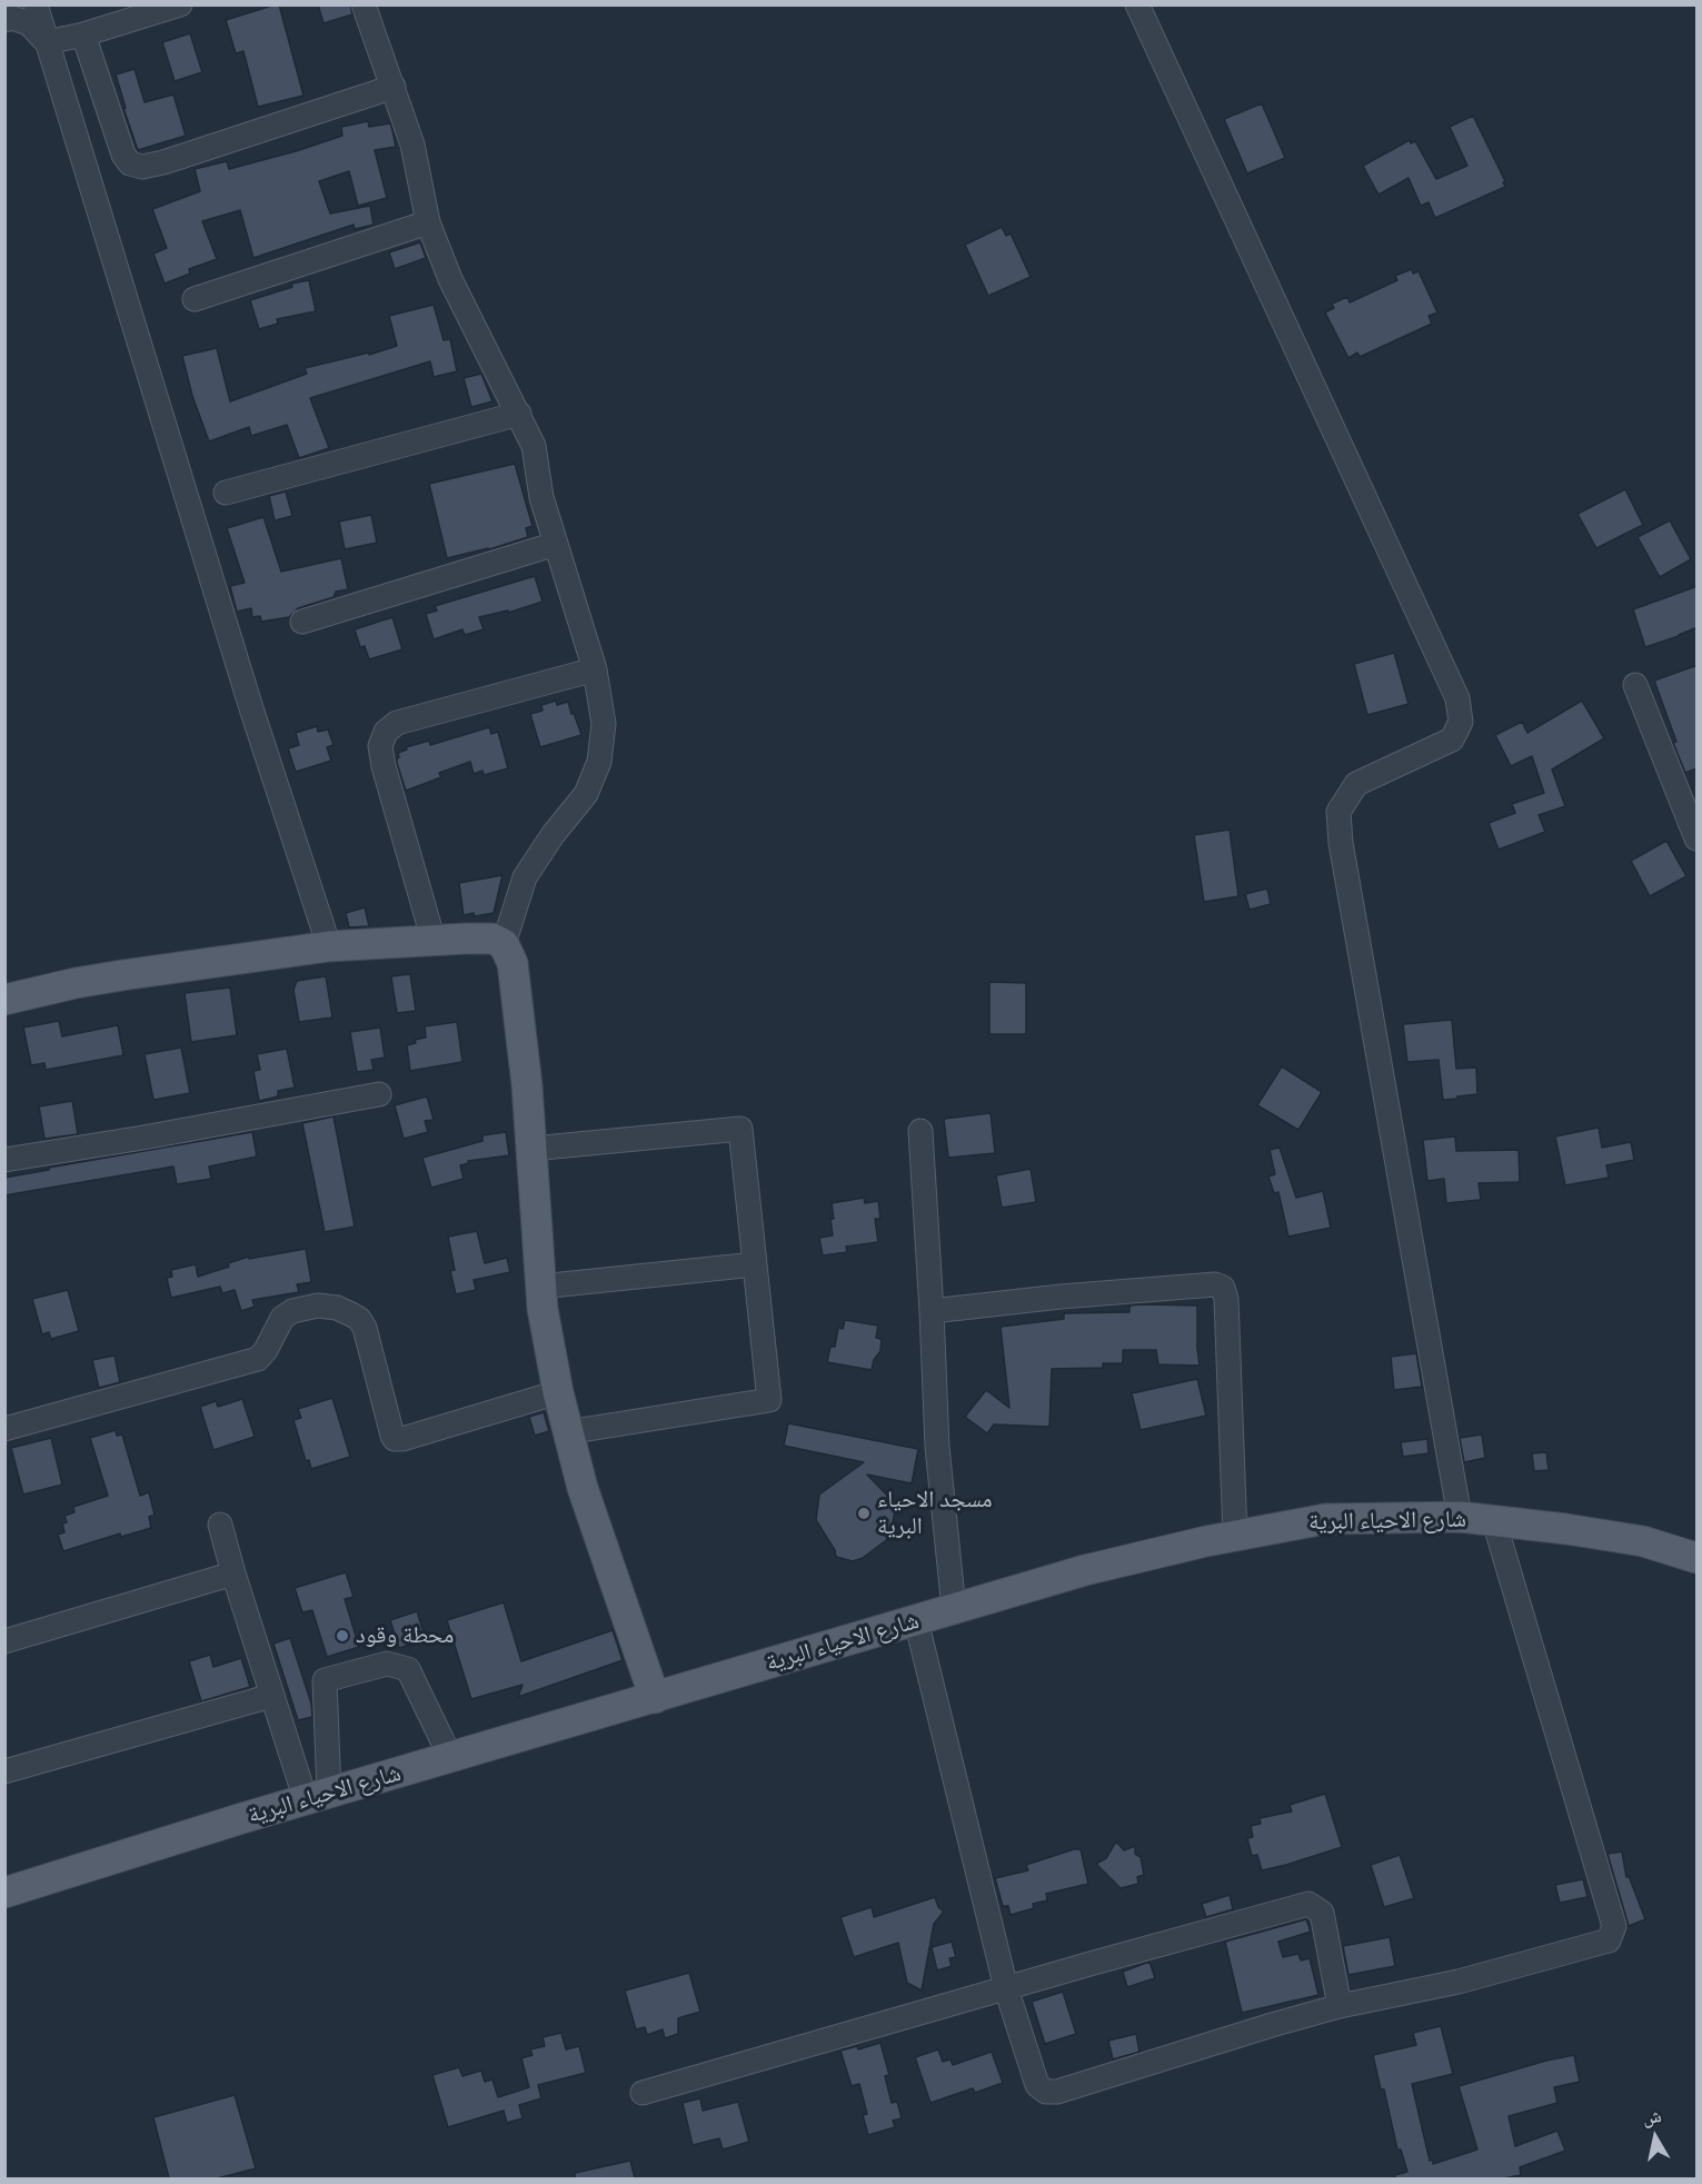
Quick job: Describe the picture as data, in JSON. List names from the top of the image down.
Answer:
{
  "streets": {
    "main road": ["شارع الاحياء البرية"]
  },
  "places": ["مسجد الاحياء البرية", "محطة وقود"],
  "north": "top"
}
